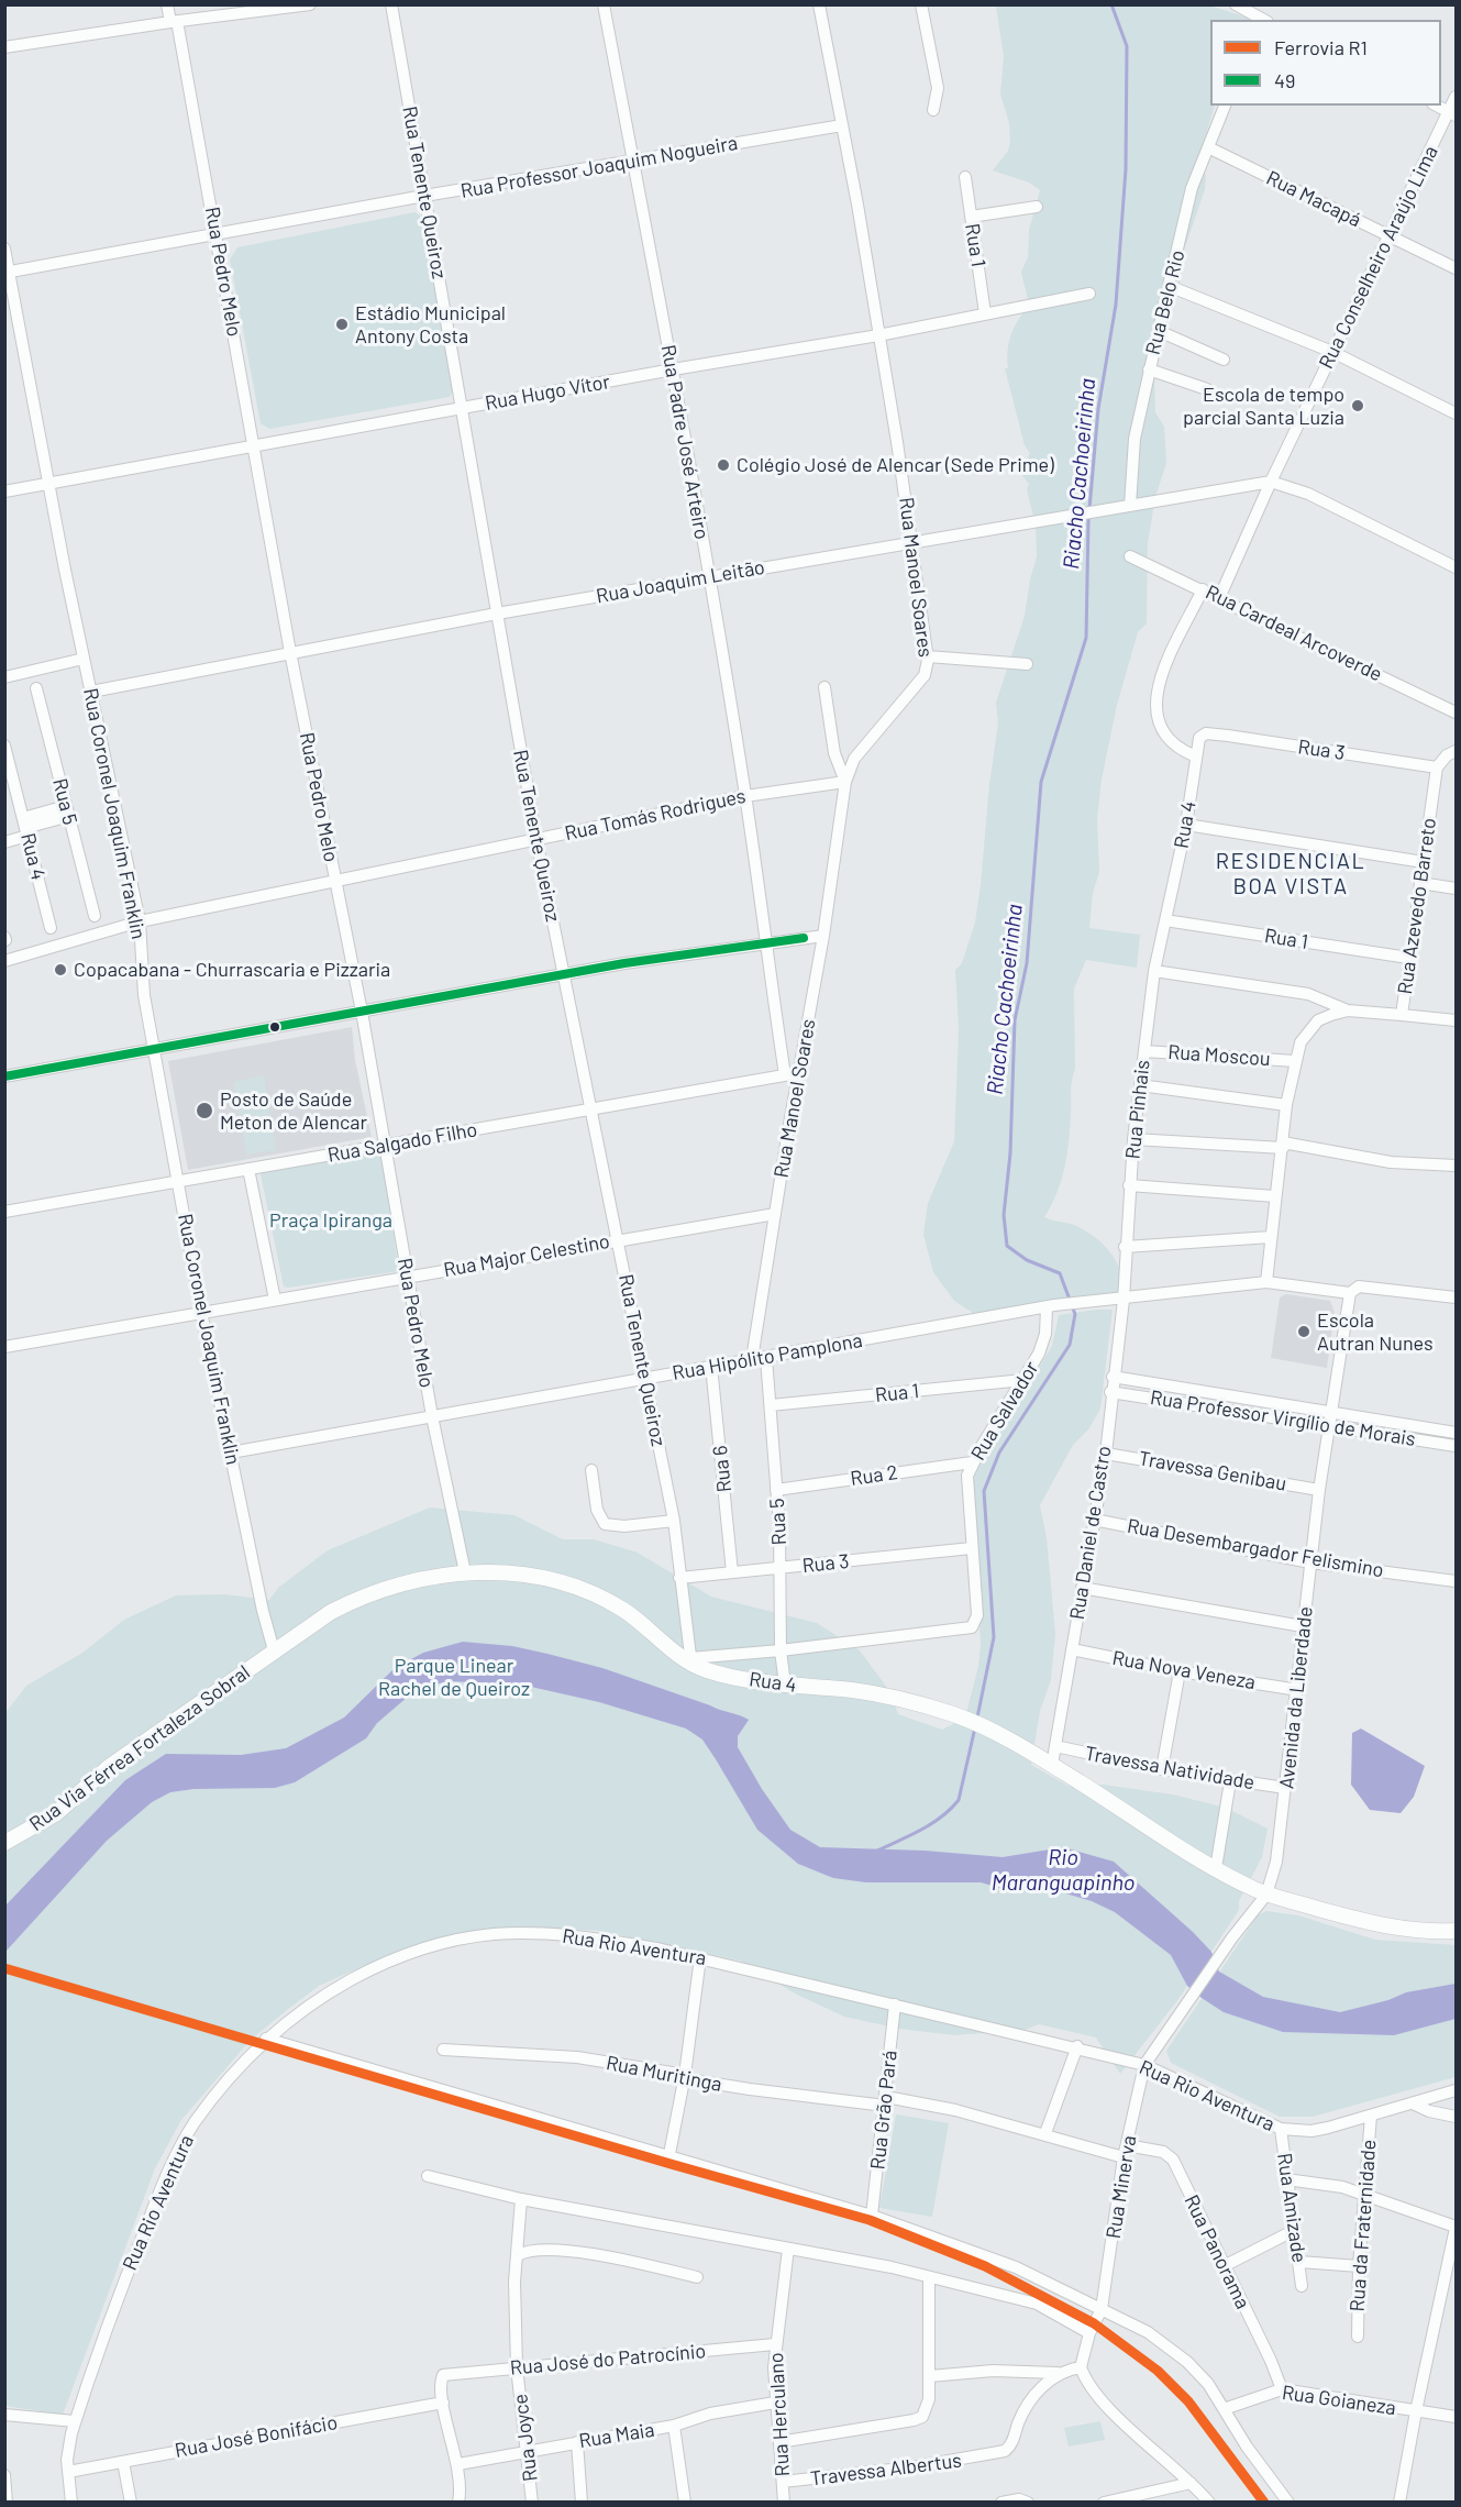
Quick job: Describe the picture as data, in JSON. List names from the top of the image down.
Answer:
{
  "streets": {
    "main road": ["Rua 4", "Rua Via Férrea Fortaleza Sobral"],
    "street": [
      "Rua Professor Joaquim Nogueira",
      "Rua Tenente Queiroz",
      "Rua Macapá",
      "Rua 1",
      "Rua Conselheiro Araújo Lima",
      "Rua Pedro Melo",
      "Rua Belo Rio",
      "Rua Hugo Vítor",
      "Rua Padre José Arteiro",
      "Rua Manoel Soares",
      "Rua Joaquim Leitão",
      "Rua Cardeal Arcoverde",
      "Rua 3",
      "Rua 5",
      "Rua Coronel Joaquim Franklin",
      "Rua Tomás Rodrigues",
      "Rua Azevedo Barreto",
      "Rua Moscou",
      "Rua Pinhais",
      "Rua Salgado Filho",
      "Rua Major Celestino",
      "Rua Hipólito Pamplona",
      "Rua Salvador",
      "Rua Professor Virgílio de Morais",
      "Rua 6",
      "Travessa Genibau",
      "Rua 2",
      "Rua Daniel de Castro",
      "Rua Desembargador Felismino",
      "Rua Nova Veneza",
      "Avenida da Liberdade",
      "Travessa Natividade",
      "Rua Rio Aventura",
      "Rua Muritinga",
      "Rua Grão Pará",
      "Rua Minerva",
      "Rua Amizade",
      "Rua da Fraternidade",
      "Rua Panorama",
      "Rua José do Patrocínio",
      "Rua Goianeza",
      "Rua Herculano",
      "Rua Maia",
      "Rua José Bonifácio",
      "Rua Joyce",
      "Travessa Albertus"
    ]
  },
  "crossings": [
    ["Rua Professor Joaquim Nogueira", "Rua Tenente Queiroz"],
    ["Rua Professor Joaquim Nogueira", "Rua Pedro Melo"],
    ["Rua Professor Joaquim Nogueira", "Rua Padre José Arteiro"],
    ["Rua Professor Joaquim Nogueira", "Rua Manoel Soares"],
    ["Rua Professor Joaquim Nogueira", "Rua Coronel Joaquim Franklin"],
    ["Rua Tenente Queiroz", "Rua Hugo Vítor"],
    ["Rua Tenente Queiroz", "Rua Joaquim Leitão"],
    ["Rua Tenente Queiroz", "Rua 3"],
    ["Rua Tenente Queiroz", "Rua Tomás Rodrigues"],
    ["Rua Tenente Queiroz", "Rua 4"],
    ["Rua Tenente Queiroz", "Rua Salgado Filho"],
    ["Rua Tenente Queiroz", "Rua Major Celestino"],
    ["Rua Tenente Queiroz", "Rua Hipólito Pamplona"],
    ["Rua Macapá", "Rua Conselheiro Araújo Lima"],
    ["Rua Macapá", "Rua Belo Rio"],
    ["Rua 1", "Rua Hugo Vítor"],
    ["Rua 1", "Rua 5"],
    ["Rua 1", "Rua 4"],
    ["Rua 1", "Rua Azevedo Barreto"],
    ["Rua 1", "Rua Pinhais"],
    ["Rua 1", "Rua Salvador"],
    ["Rua Conselheiro Araújo Lima", "Rua Joaquim Leitão"],
    ["Rua Conselheiro Araújo Lima", "Rua Cardeal Arcoverde"],
    ["Rua Pedro Melo", "Rua Hugo Vítor"],
    ["Rua Pedro Melo", "Rua Joaquim Leitão"],
    ["Rua Pedro Melo", "Rua Tomás Rodrigues"],
    ["Rua Pedro Melo", "Rua 4"],
    ["Rua Pedro Melo", "Rua Salgado Filho"],
    ["Rua Pedro Melo", "Rua Major Celestino"],
    ["Rua Pedro Melo", "Rua Hipólito Pamplona"],
    ["Rua Belo Rio", "Rua Joaquim Leitão"],
    ["Rua Hugo Vítor", "Rua Padre José Arteiro"],
    ["Rua Hugo Vítor", "Rua Manoel Soares"],
    ["Rua Hugo Vítor", "Rua Coronel Joaquim Franklin"],
    ["Rua Padre José Arteiro", "Rua Joaquim Leitão"],
    ["Rua Padre José Arteiro", "Rua Tomás Rodrigues"],
    ["Rua Padre José Arteiro", "Rua Salgado Filho"],
    ["Rua Manoel Soares", "Rua Joaquim Leitão"],
    ["Rua Manoel Soares", "Rua Tomás Rodrigues"],
    ["Rua Manoel Soares", "Rua Salgado Filho"],
    ["Rua Manoel Soares", "Rua Major Celestino"],
    ["Rua Manoel Soares", "Rua Hipólito Pamplona"],
    ["Rua Joaquim Leitão", "Rua Coronel Joaquim Franklin"],
    ["Rua 3", "Rua 5"],
    ["Rua 3", "Rua 4"],
    ["Rua 3", "Rua Azevedo Barreto"],
    ["Rua 3", "Rua Salvador"],
    ["Rua 3", "Rua 6"],
    ["Rua 5", "Rua 4"],
    ["Rua 5", "Rua Hipólito Pamplona"],
    ["Rua 5", "Rua 2"],
    ["Rua Coronel Joaquim Franklin", "Rua Tomás Rodrigues"],
    ["Rua Coronel Joaquim Franklin", "Rua 4"],
    ["Rua Coronel Joaquim Franklin", "Rua Salgado Filho"],
    ["Rua Coronel Joaquim Franklin", "Rua Major Celestino"],
    ["Rua Coronel Joaquim Franklin", "Rua Hipólito Pamplona"],
    ["Rua Coronel Joaquim Franklin", "Rua Via Férrea Fortaleza Sobral"],
    ["Rua 4", "Rua Pinhais"],
    ["Rua 4", "Rua Salvador"],
    ["Rua 4", "Rua Daniel de Castro"],
    ["Rua 4", "Avenida da Liberdade"],
    ["Rua 4", "Rua Via Férrea Fortaleza Sobral"],
    ["Rua Azevedo Barreto", "Rua Moscou"],
    ["Rua Azevedo Barreto", "Rua Hipólito Pamplona"],
    ["Rua Moscou", "Rua Pinhais"],
    ["Rua Pinhais", "Rua Hipólito Pamplona"],
    ["Rua Pinhais", "Rua Daniel de Castro"],
    ["Rua Hipólito Pamplona", "Rua Salvador"],
    ["Rua Hipólito Pamplona", "Rua 6"],
    ["Rua Hipólito Pamplona", "Rua Daniel de Castro"],
    ["Rua Hipólito Pamplona", "Avenida da Liberdade"],
    ["Rua Salvador", "Rua 2"],
    ["Rua Professor Virgílio de Morais", "Rua Daniel de Castro"],
    ["Rua Professor Virgílio de Morais", "Avenida da Liberdade"],
    ["Travessa Genibau", "Rua Daniel de Castro"],
    ["Travessa Genibau", "Avenida da Liberdade"],
    ["Rua Daniel de Castro", "Rua Desembargador Felismino"],
    ["Rua Daniel de Castro", "Rua Nova Veneza"],
    ["Rua Daniel de Castro", "Travessa Natividade"],
    ["Rua Desembargador Felismino", "Avenida da Liberdade"],
    ["Rua Nova Veneza", "Avenida da Liberdade"],
    ["Avenida da Liberdade", "Travessa Natividade"],
    ["Avenida da Liberdade", "Rua Rio Aventura"],
    ["Avenida da Liberdade", "Rua Minerva"],
    ["Rua Rio Aventura", "Rua Grão Pará"],
    ["Rua Rio Aventura", "Rua Minerva"],
    ["Rua Rio Aventura", "Rua Amizade"],
    ["Rua Rio Aventura", "Rua da Fraternidade"],
    ["Rua Rio Aventura", "Rua José Bonifácio"],
    ["Rua Muritinga", "Rua Grão Pará"],
    ["Rua Muritinga", "Rua Minerva"],
    ["Rua Muritinga", "Rua Panorama"],
    ["Rua Minerva", "Rua Panorama"],
    ["Rua Panorama", "Rua Goianeza"],
    ["Rua José do Patrocínio", "Rua Herculano"],
    ["Rua José do Patrocínio", "Rua José Bonifácio"],
    ["Rua José do Patrocínio", "Rua Joyce"],
    ["Rua Herculano", "Rua Maia"],
    ["Rua Herculano", "Travessa Albertus"],
    ["Rua Maia", "Rua Joyce"]
  ],
  "districts": ["RESIDENCIAL BOA VISTA"],
  "water": ["Riacho Cachoeirinha", "Rio Maranguapinho"],
  "parks": ["Praça Ipiranga", "Parque Linear Rachel de Queiroz"],
  "places": [
    "Estádio Municipal Antony Costa",
    "Escola de tempo parcial Santa Luzia",
    "Colégio José de Alencar (Sede Prime)",
    "Copacabana - Churrascaria e Pizzaria",
    "Posto de Saúde Meton de Alencar",
    "Escola Autran Nunes"
  ],
  "lines": ["transit line 49", "rail line R1"],
  "legend": ["Ferrovia R1", "49"]
}
